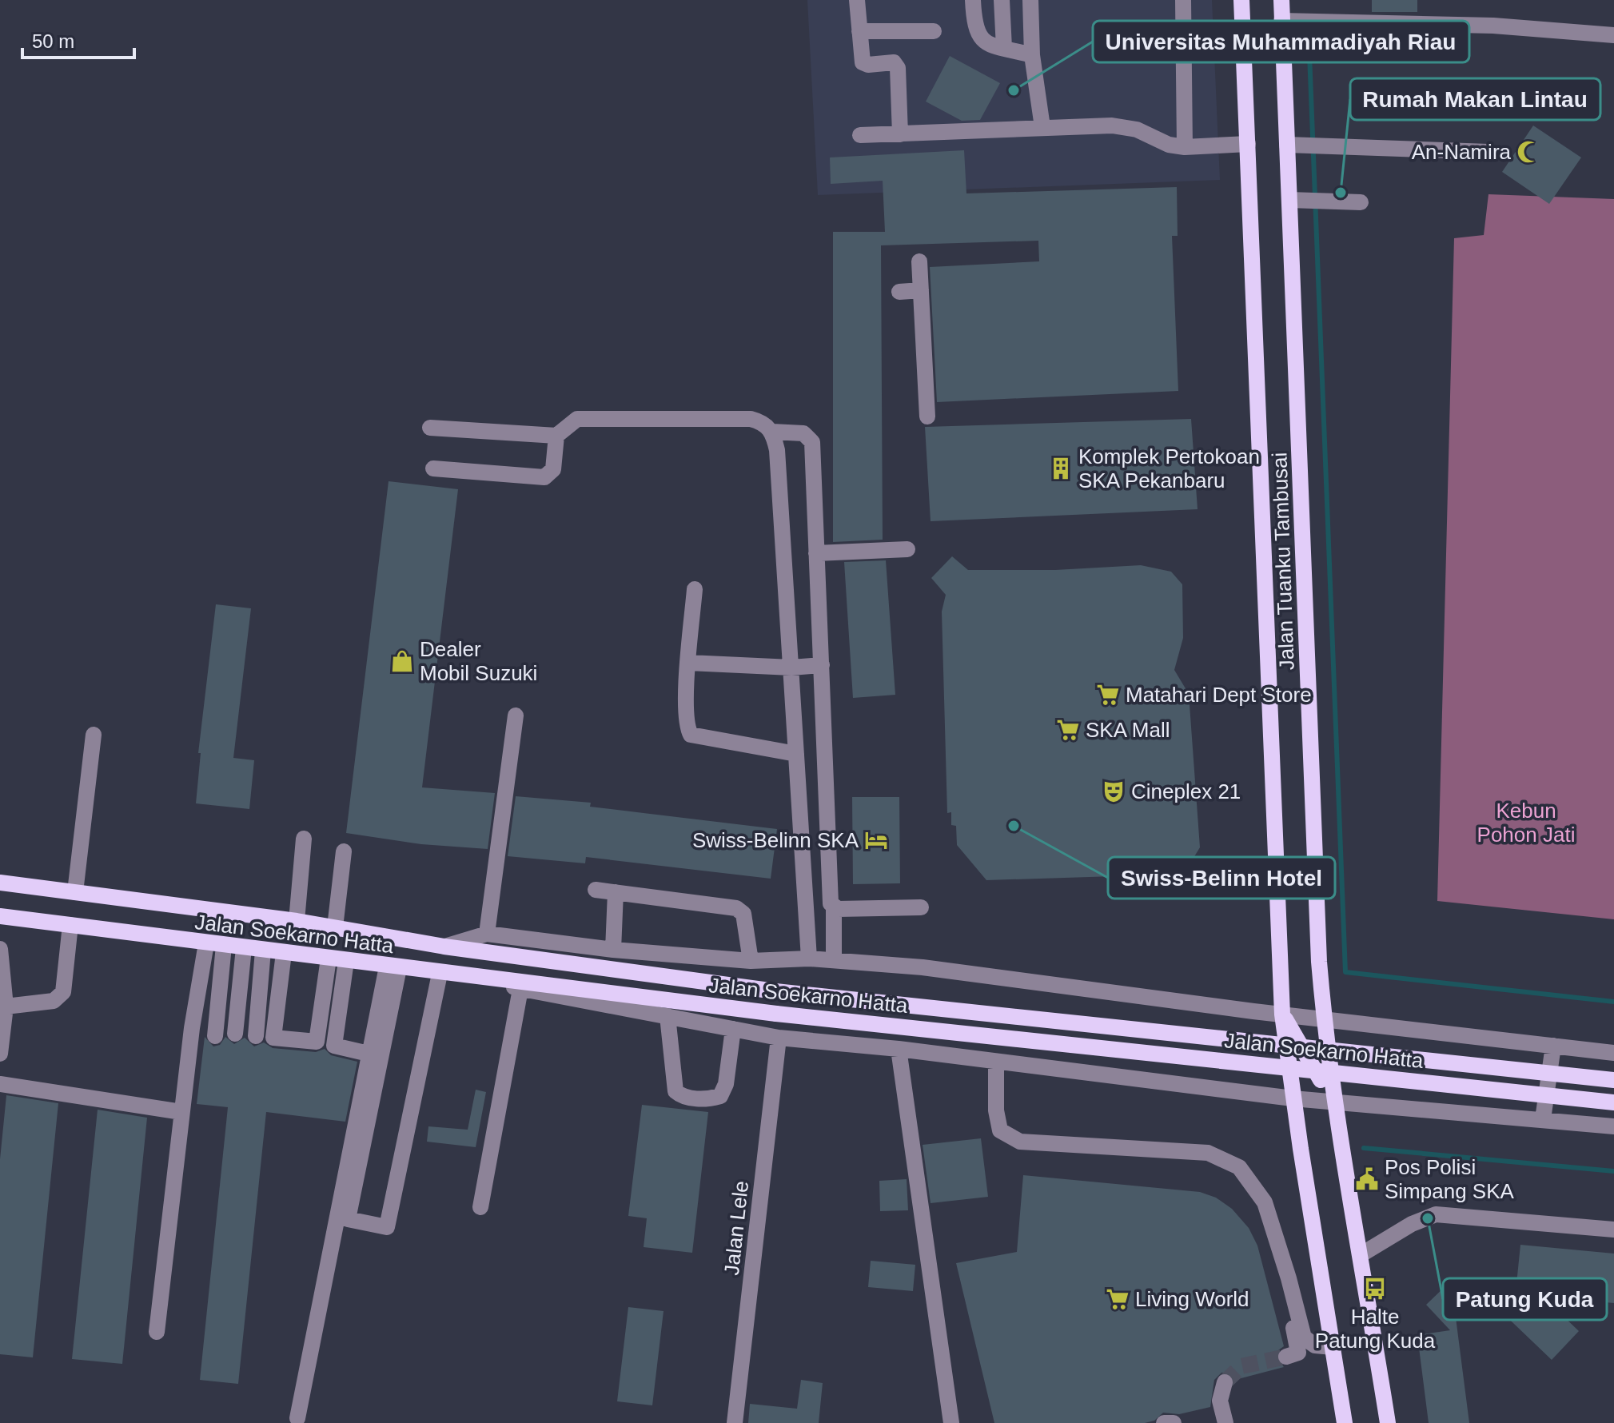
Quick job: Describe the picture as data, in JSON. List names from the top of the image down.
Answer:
{
  "streets": {
    "main road": ["Jalan Tuanku Tambusai", "Jalan Soekarno Hatta"],
    "street": ["Jalan Lele"]
  },
  "crossings": [
    ["Jalan Tuanku Tambusai", "Jalan Soekarno Hatta"]
  ],
  "parks": ["Kebun Pohon Jati"],
  "places": {
    "other": [
      "Universitas Muhammadiyah Riau",
      "Rumah Makan Lintau",
      "Swiss-Belinn Hotel",
      "Patung Kuda"
    ],
    "mosque": ["An-Namira"],
    "building": ["Komplek Pertokoan SKA Pekanbaru"],
    "shop": ["Dealer Mobil Suzuki"],
    "supermarket": ["Matahari Dept Store", "SKA Mall", "Living World"],
    "theatre": ["Cineplex 21"],
    "hotel": ["Swiss-Belinn SKA"],
    "public building": ["Pos Polisi Simpang SKA"],
    "bus stop": ["Halte Patung Kuda"]
  },
  "scale_bar": "50 m"
}
